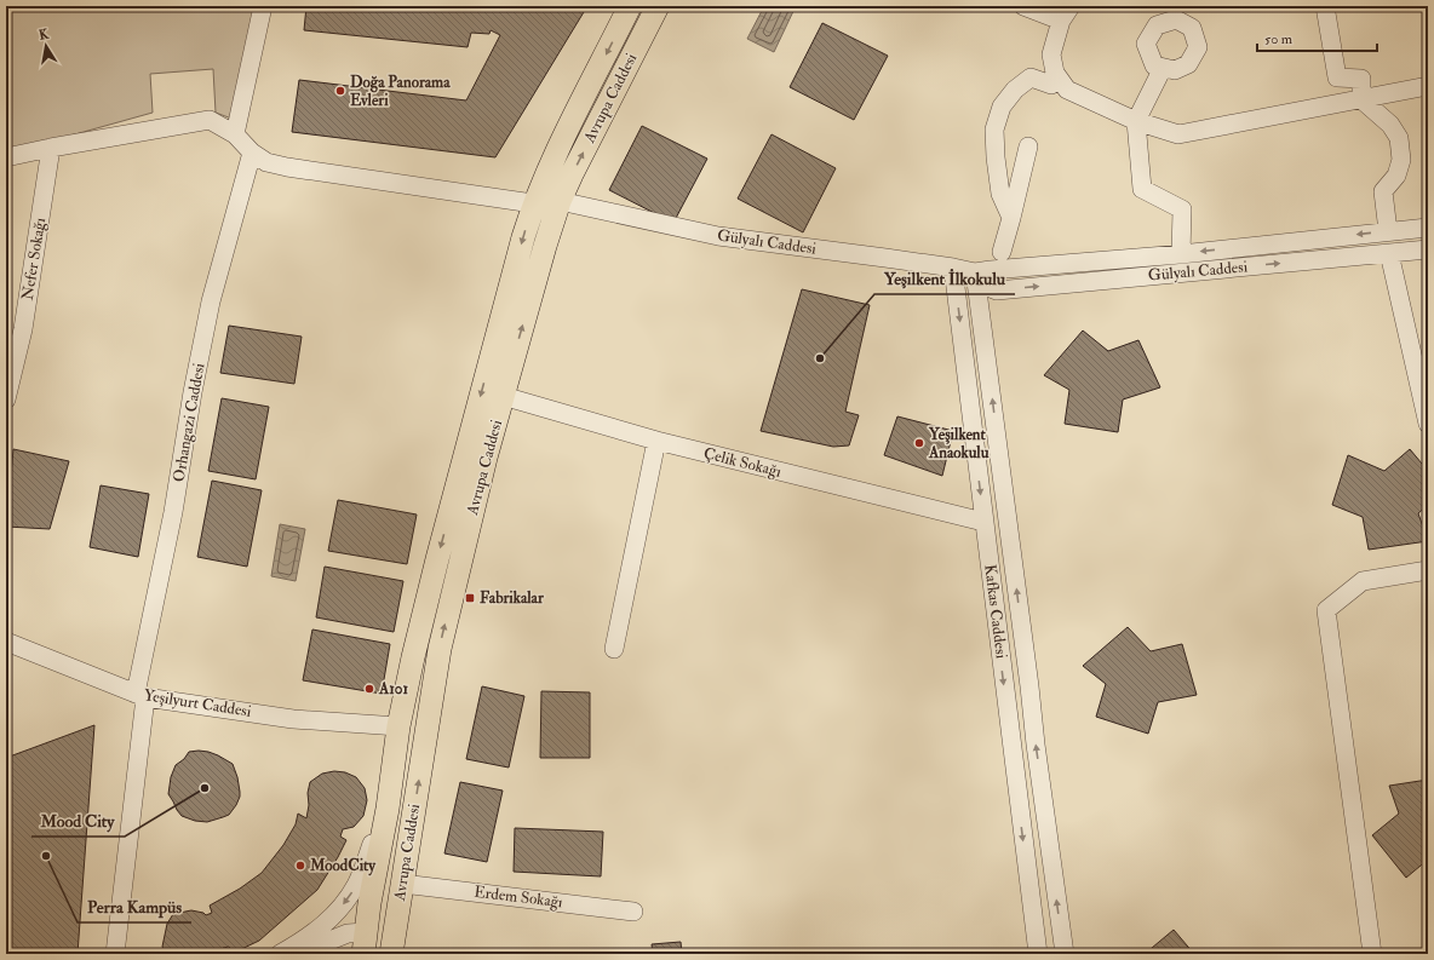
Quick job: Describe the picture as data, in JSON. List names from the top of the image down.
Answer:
{
  "streets": {
    "main road": ["Avrupa Caddesi"],
    "street": [
      "Gülyalı Caddesi",
      "Nefer Sokağı",
      "Orhangazi Caddesi",
      "Çelik Sokağı",
      "Kafkas Caddesi",
      "Yeşilyurt Caddesi",
      "Erdem Sokağı"
    ]
  },
  "crossings": [
    ["Avrupa Caddesi", "Gülyalı Caddesi"],
    ["Avrupa Caddesi", "Çelik Sokağı"],
    ["Avrupa Caddesi", "Yeşilyurt Caddesi"],
    ["Avrupa Caddesi", "Erdem Sokağı"],
    ["Gülyalı Caddesi", "Kafkas Caddesi"],
    ["Orhangazi Caddesi", "Yeşilyurt Caddesi"],
    ["Çelik Sokağı", "Kafkas Caddesi"]
  ],
  "places": {
    "other": [
      "Doğa Panorama Evleri",
      "Yeşilkent İlkokulu",
      "Yeşilkent Anaokulu",
      "A101",
      "Mood City",
      "Perra Kampüs",
      "MoodCity"
    ],
    "transit": ["Fabrikalar"]
  },
  "scale_bar": "50 m",
  "north": "top"
}
